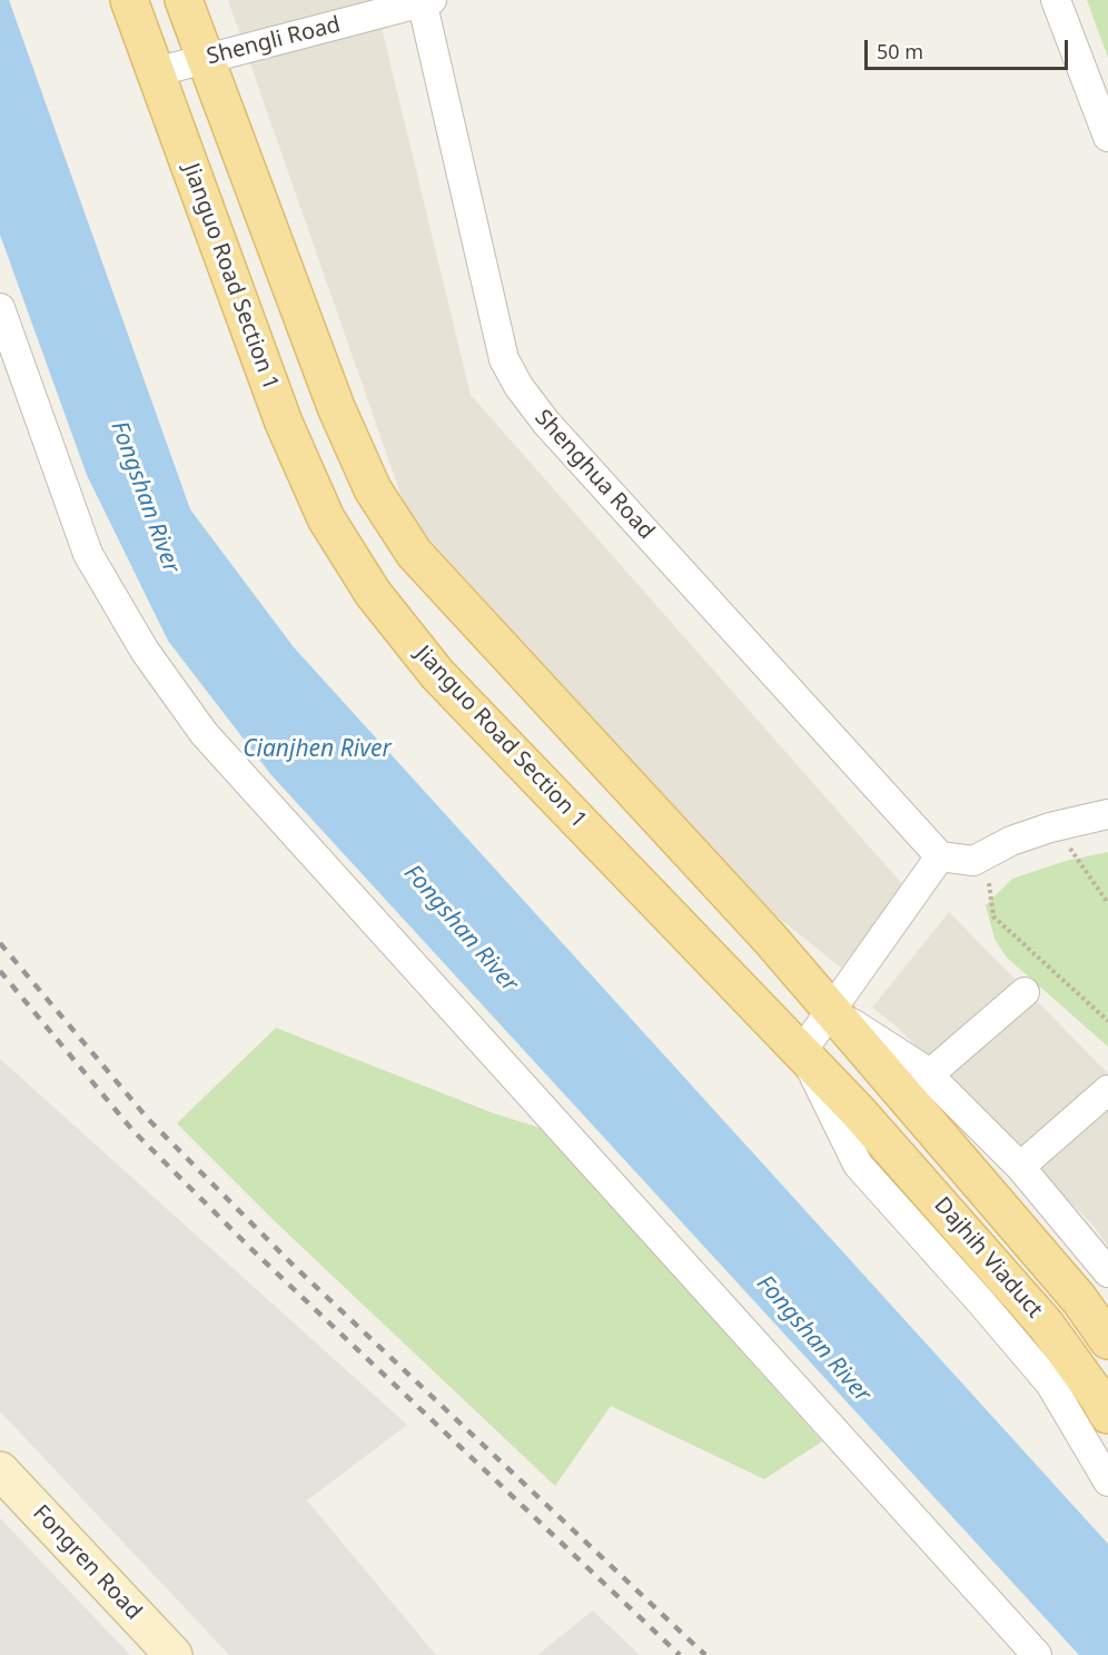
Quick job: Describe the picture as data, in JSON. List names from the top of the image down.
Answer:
{
  "streets": {
    "main road": ["Jianguo Road Section 1", "Dajhih Viaduct"],
    "street": ["Shengli Road", "Shenghua Road", "Fongren Road"]
  },
  "crossings": [
    ["Shengli Road", "Jianguo Road Section 1"],
    ["Shengli Road", "Shenghua Road"],
    ["Jianguo Road Section 1", "Dajhih Viaduct"]
  ],
  "water": ["Fongshan River", "Cianjhen River"],
  "scale_bar": "50 m"
}
